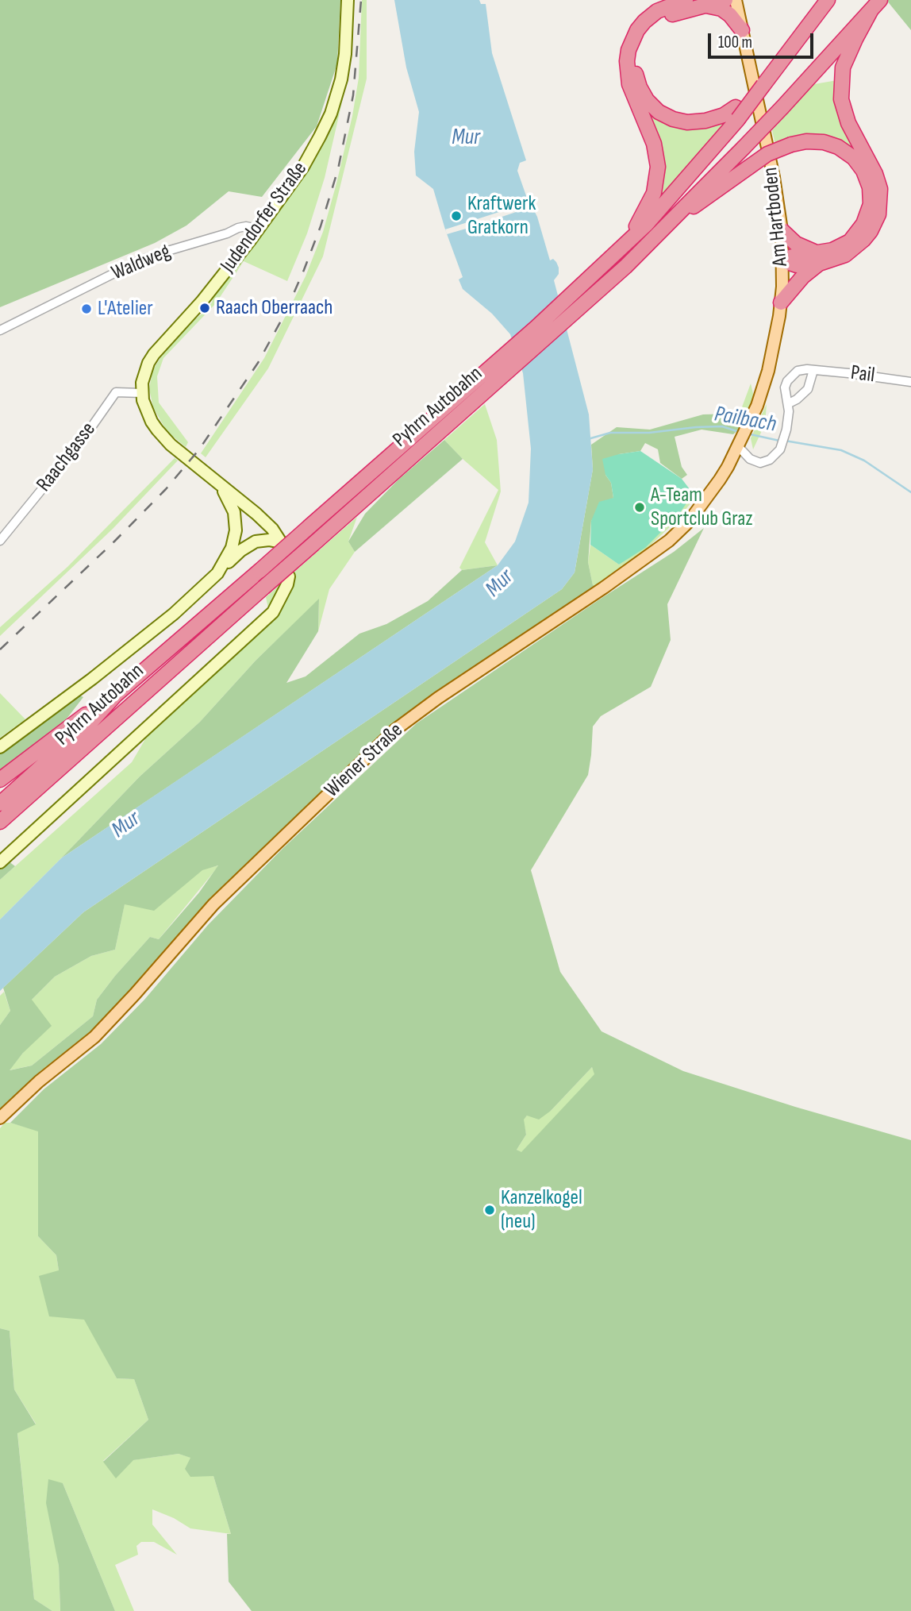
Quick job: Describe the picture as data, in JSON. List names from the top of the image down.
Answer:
{
  "streets": {
    "highway": ["Pyhrn Autobahn"],
    "main road": ["Am Hartboden", "Judendorfer Straße", "Wiener Straße"],
    "street": ["Waldweg", "Pail", "Raachgasse"]
  },
  "crossings": [
    ["Am Hartboden", "Pail"],
    ["Am Hartboden", "Wiener Straße"],
    ["Judendorfer Straße", "Waldweg"],
    ["Judendorfer Straße", "Raachgasse"],
    ["Pail", "Wiener Straße"]
  ],
  "water": ["Mur", "Pailbach"],
  "places": [
    "Kraftwerk Gratkorn",
    "Raach Oberraach",
    "L'Atelier",
    "A-Team Sportclub Graz",
    "Kanzelkogel (neu)"
  ],
  "scale_bar": "100 m"
}
